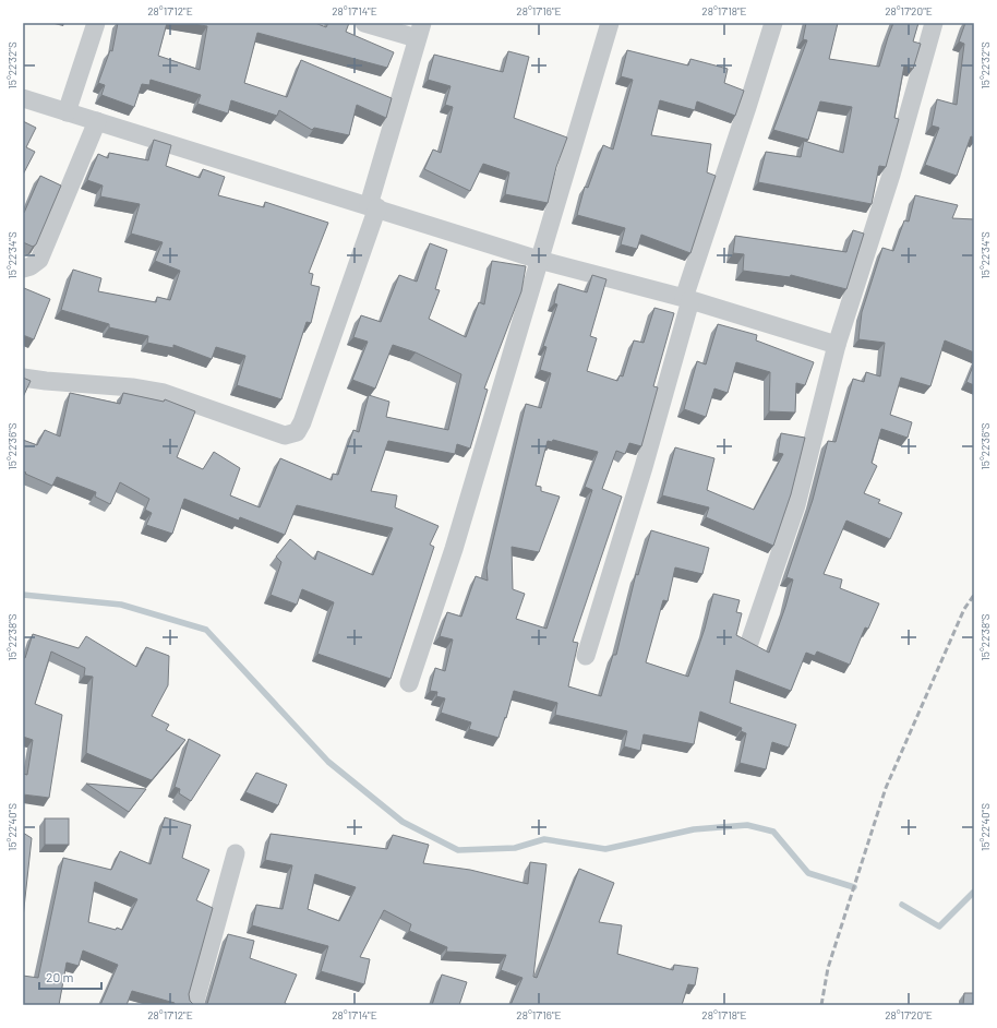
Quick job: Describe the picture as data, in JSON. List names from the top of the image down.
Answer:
{
  "scale_bar": "20 m",
  "coordinates": [
    "28°17'12\"E",
    "28°17'14\"E",
    "28°17'16\"E",
    "28°17'18\"E",
    "28°17'20\"E",
    "15°22'32\"S",
    "15°22'34\"S",
    "15°22'36\"S",
    "15°22'38\"S",
    "15°22'40\"S"
  ]
}
